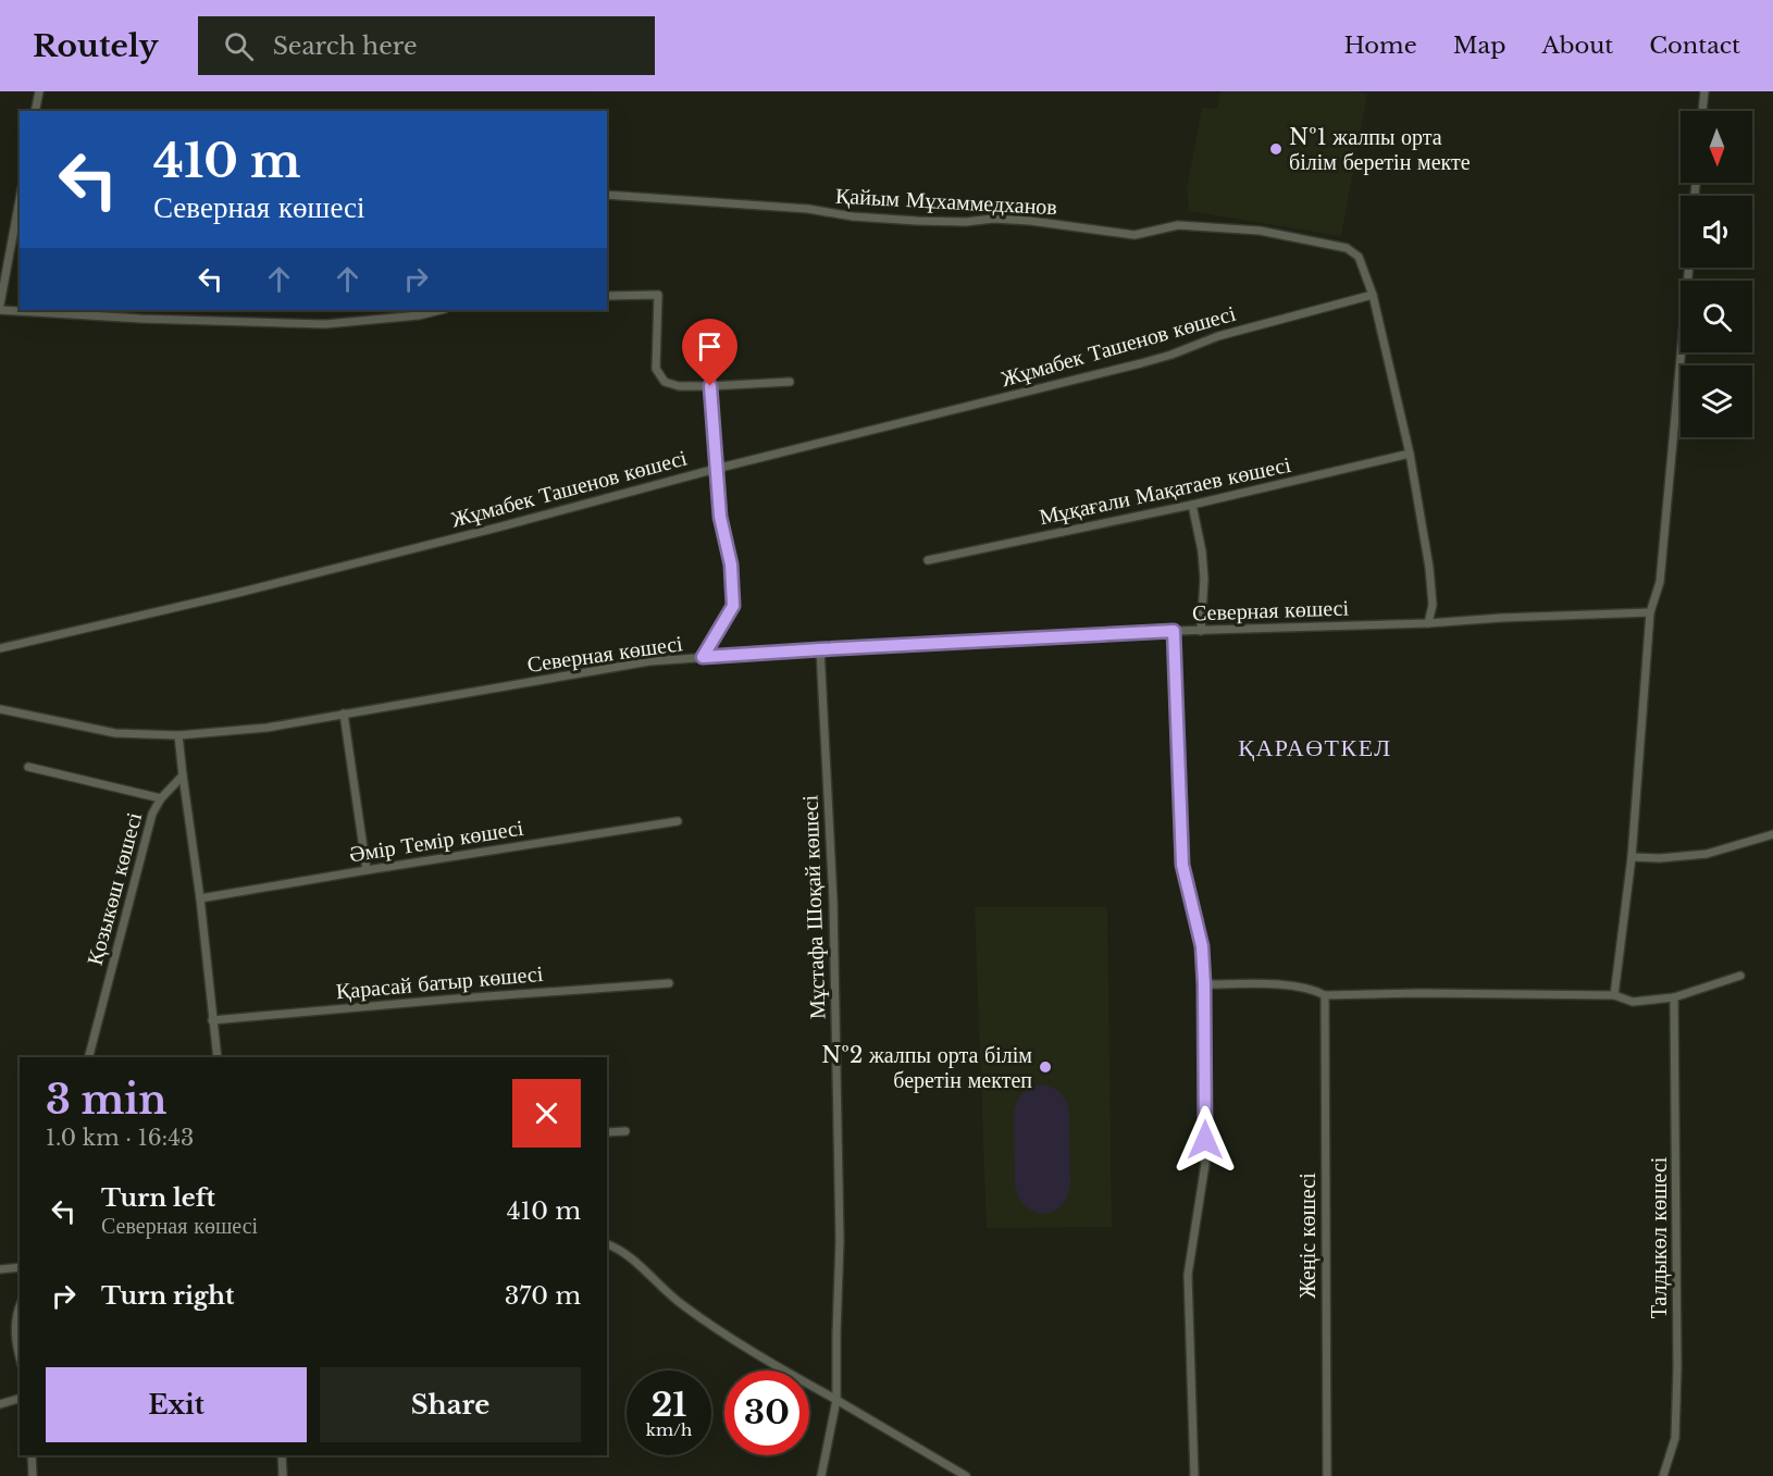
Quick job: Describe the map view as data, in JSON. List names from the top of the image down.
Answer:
{
  "streets": {
    "street": [
      "Қайым Мұхаммедханов",
      "Жұмабек Ташенов көшесі",
      "Мұқағали Мақатаев көшесі",
      "Северная көшесі",
      "Әмір Темір көшесі",
      "Қозыкөш көшесі",
      "Мұстафа Шоқай көшесі",
      "Қарасай батыр көшесі",
      "Жеңіс көшесі",
      "Талдыкөл көшесі"
    ]
  },
  "crossings": [
    ["Қайым Мұхаммедханов", "Жұмабек Ташенов көшесі"],
    ["Северная көшесі", "Мұстафа Шоқай көшесі"]
  ],
  "districts": ["ҚАРАӨТКЕЛ"],
  "places": ["№1 жалпы орта білім беретін мекте", "№2 жалпы орта білім беретін мектеп"],
  "north": "bottom",
  "page": {
    "header": "Routely",
    "search": "Search here",
    "nav": [
      "Home",
      "Map",
      "About",
      "Contact"
    ],
    "turn": ["410 m", "Северная көшесі"],
    "heading": ["3 min", "1.0 km · 16:43"],
    "list": [
      {
        "name": "Turn left",
        "note": "Северная көшесі",
        "value": "410 m"
      },
      {
        "name": "Turn right",
        "value": "370 m"
      }
    ],
    "buttons": ["Exit", "Share"],
    "speed": "21 km/h",
    "limit": "30"
  }
}
